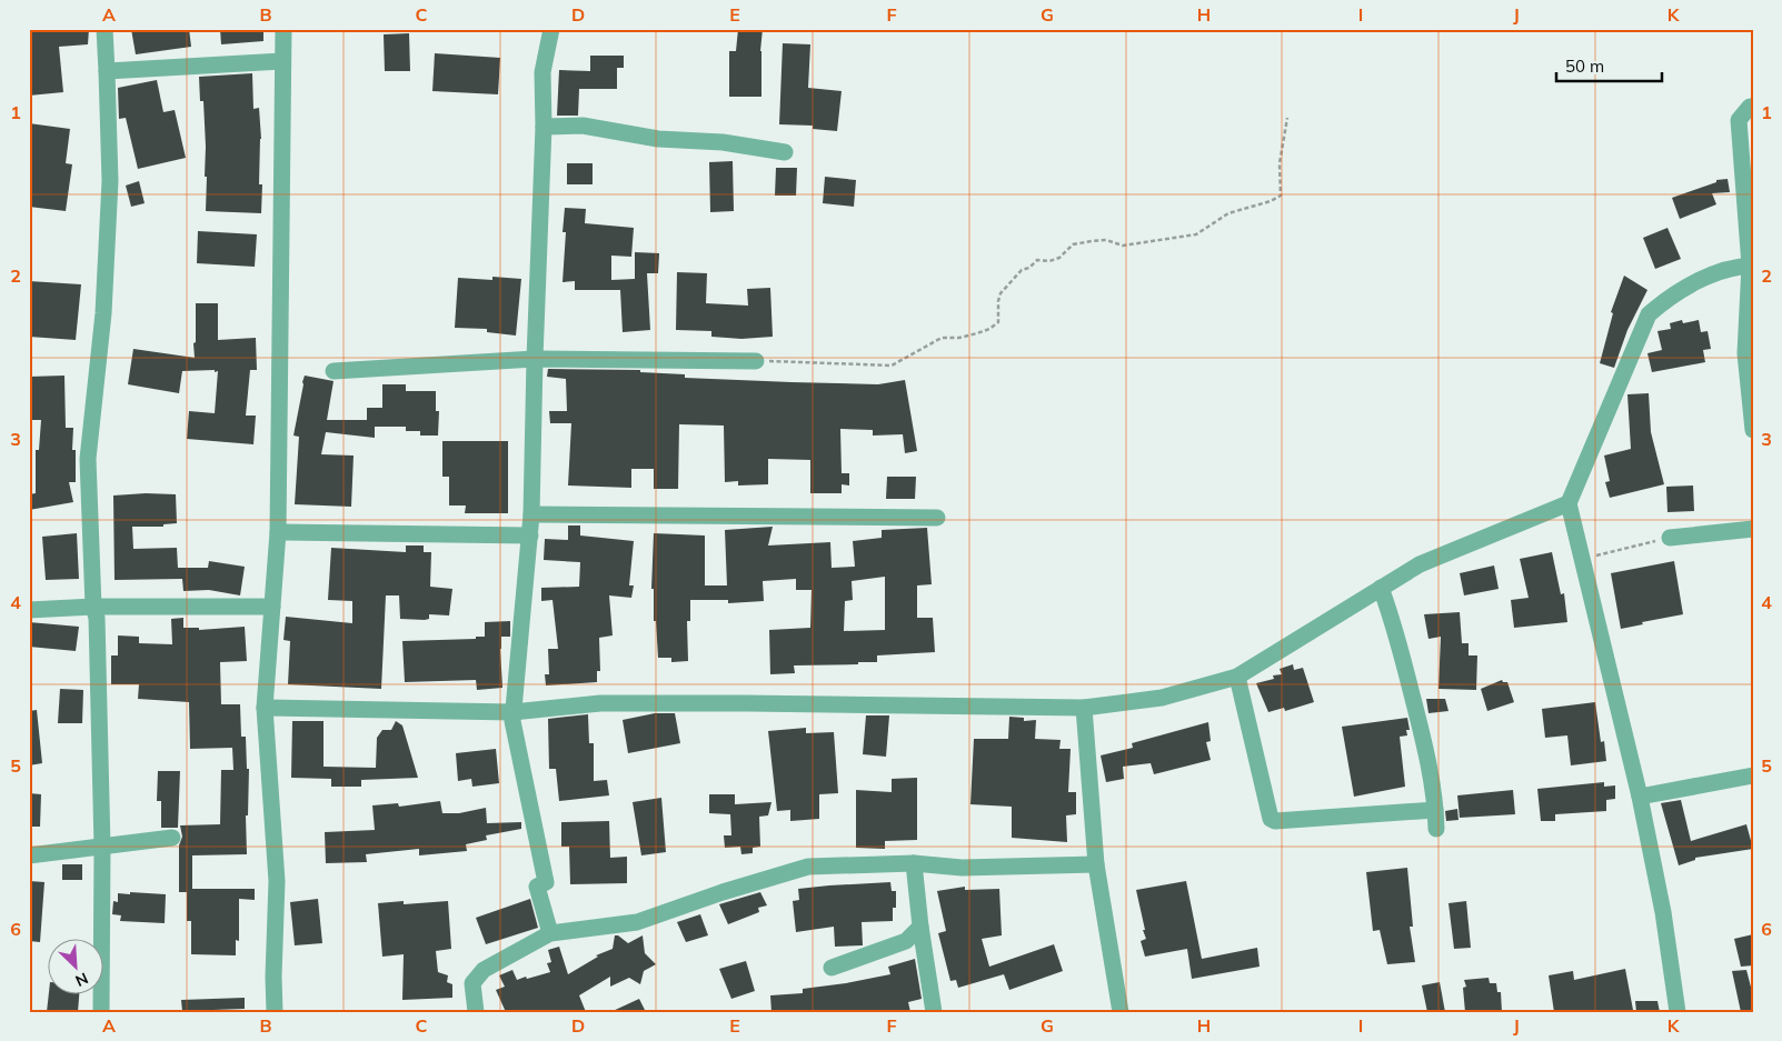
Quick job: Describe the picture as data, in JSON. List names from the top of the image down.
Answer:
{
  "scale_bar": "50 m",
  "north": "bottom right",
  "grid": {
    "columns": [
      "A",
      "B",
      "C",
      "D",
      "E",
      "F",
      "G",
      "H",
      "I",
      "J",
      "K"
    ],
    "rows": [
      "1",
      "2",
      "3",
      "4",
      "5",
      "6"
    ]
  }
}
